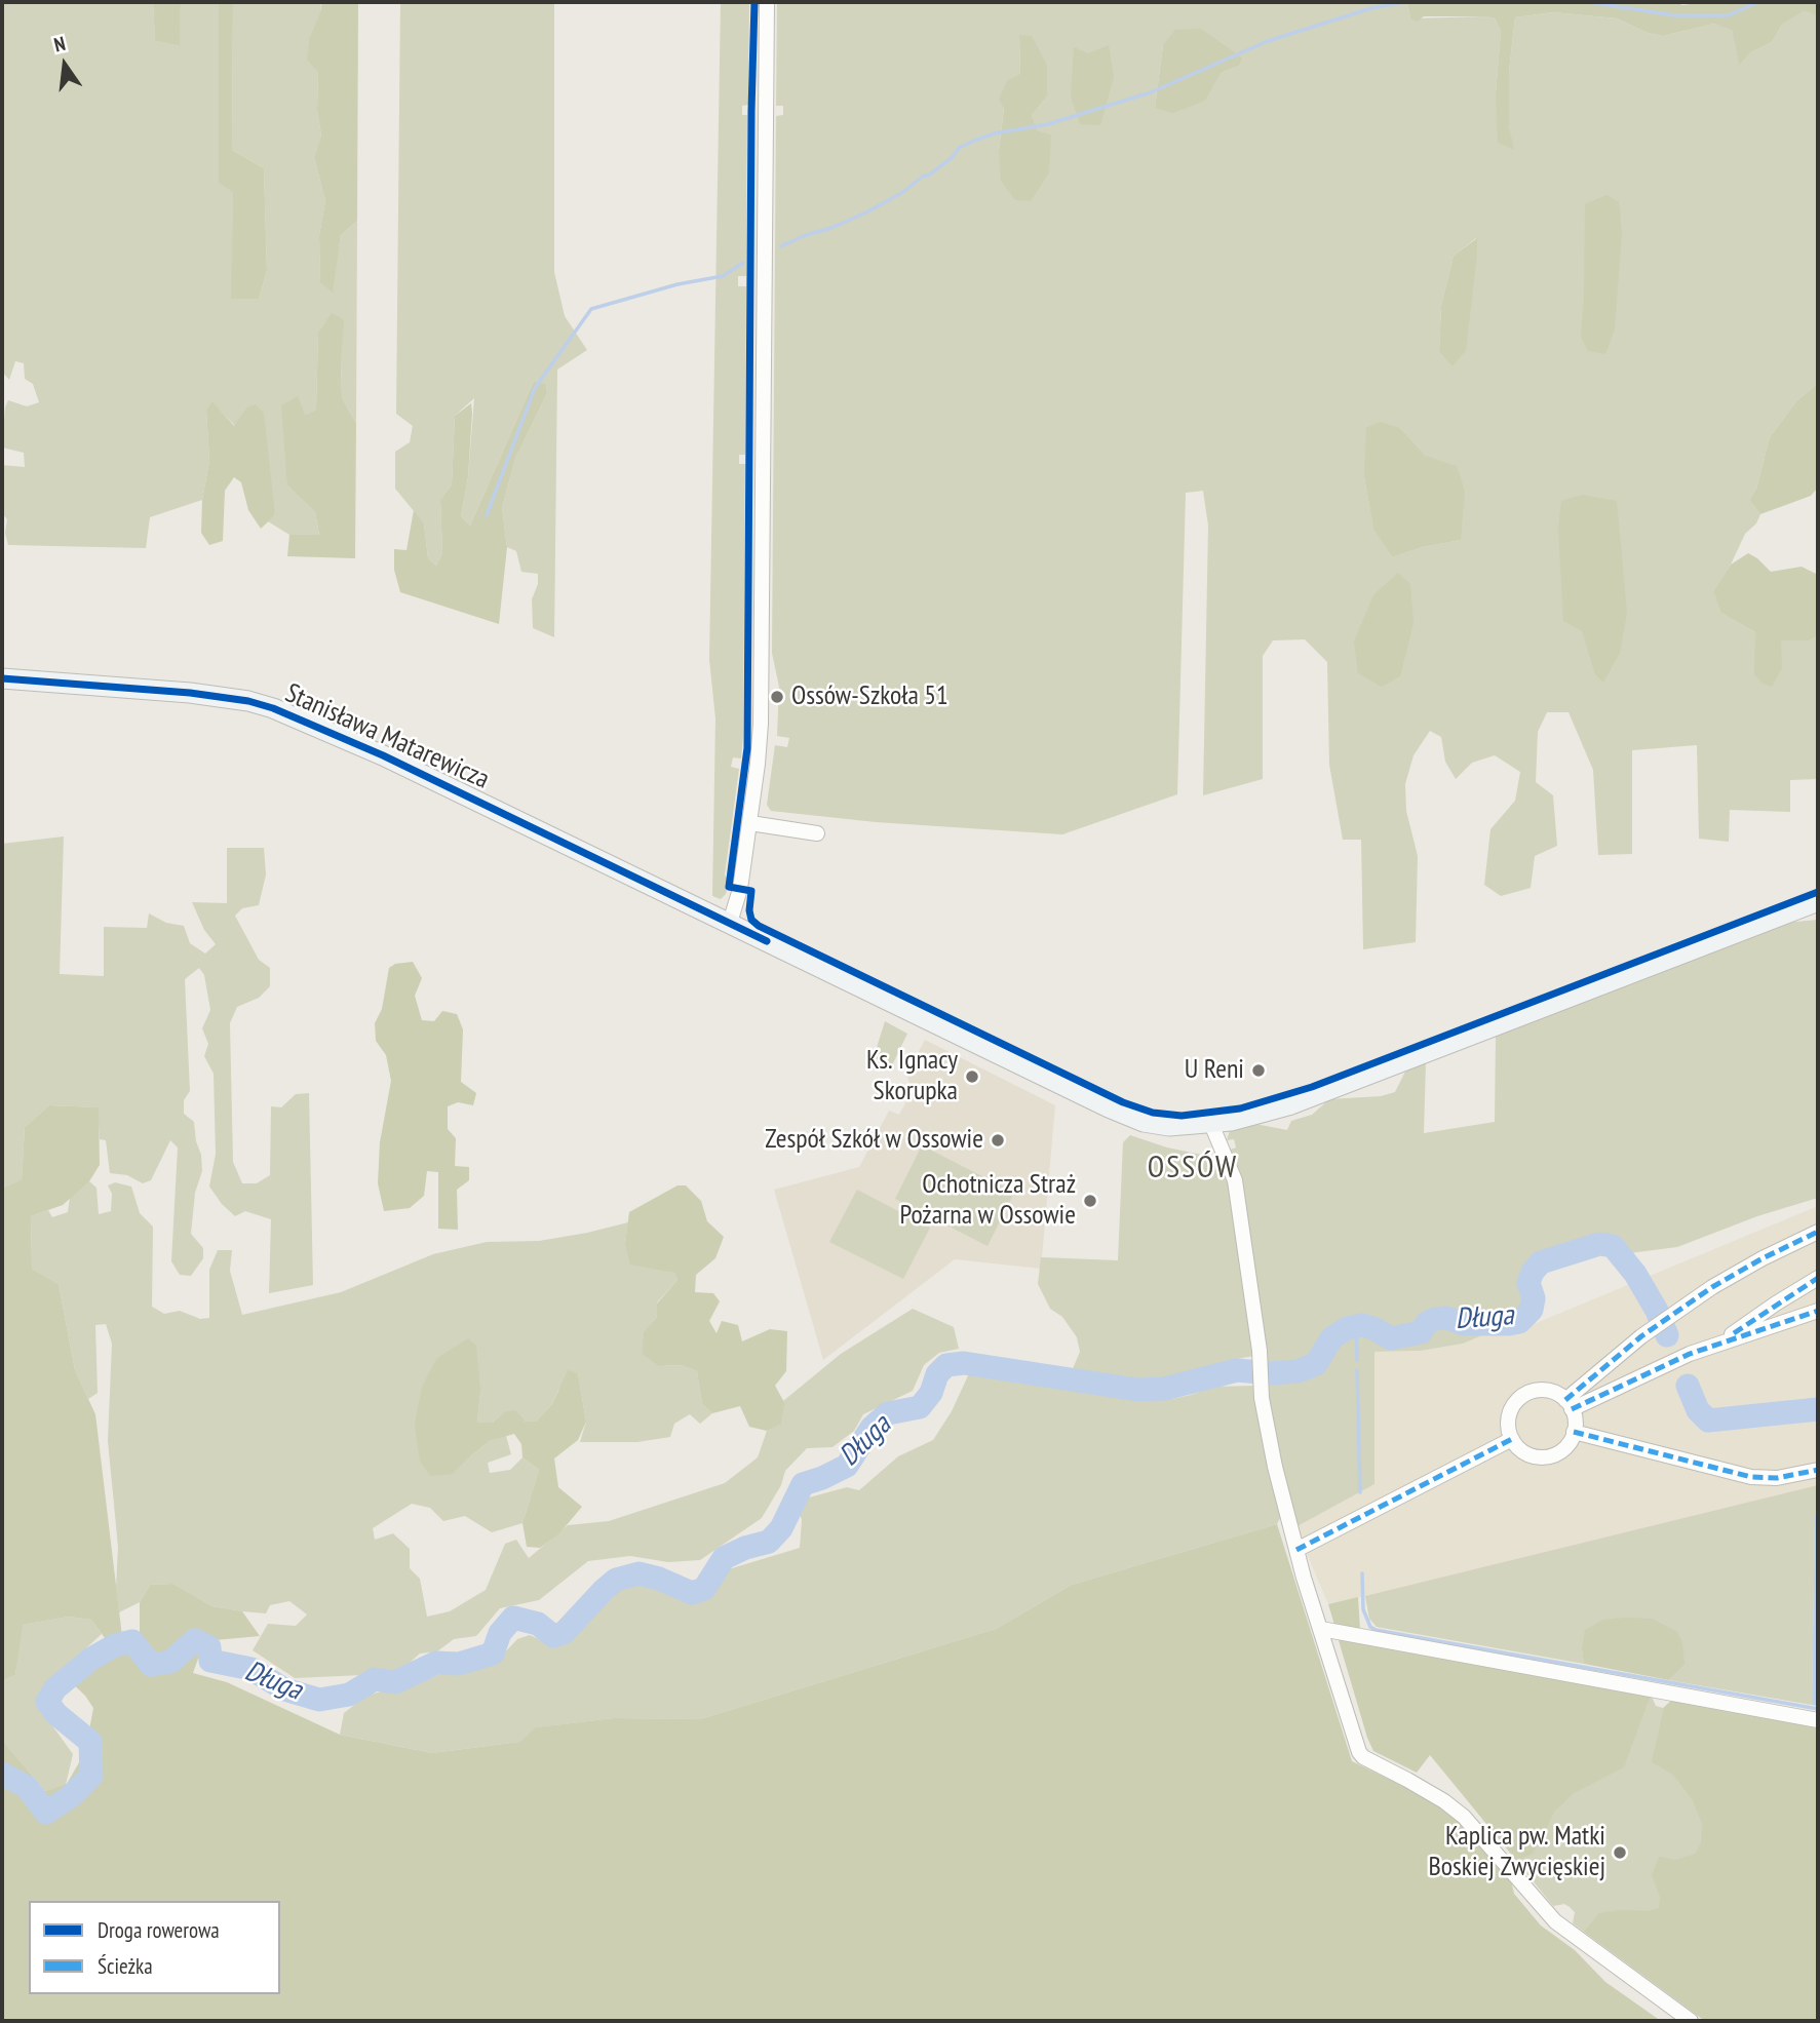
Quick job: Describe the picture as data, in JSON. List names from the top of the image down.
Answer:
{
  "streets": {
    "street": ["Stanisława Matarewicza"]
  },
  "districts": ["OSSÓW"],
  "water": ["Długa"],
  "places": [
    "Ossów-Szkoła 51",
    "U Reni",
    "Ks. Ignacy Skorupka",
    "Zespół Szkół w Ossowie",
    "Ochotnicza Straż Pożarna w Ossowie",
    "Kaplica pw. Matki Boskiej Zwycięskiej"
  ],
  "legend": ["Droga rowerowa", "Ścieżka"],
  "north": "top"
}
